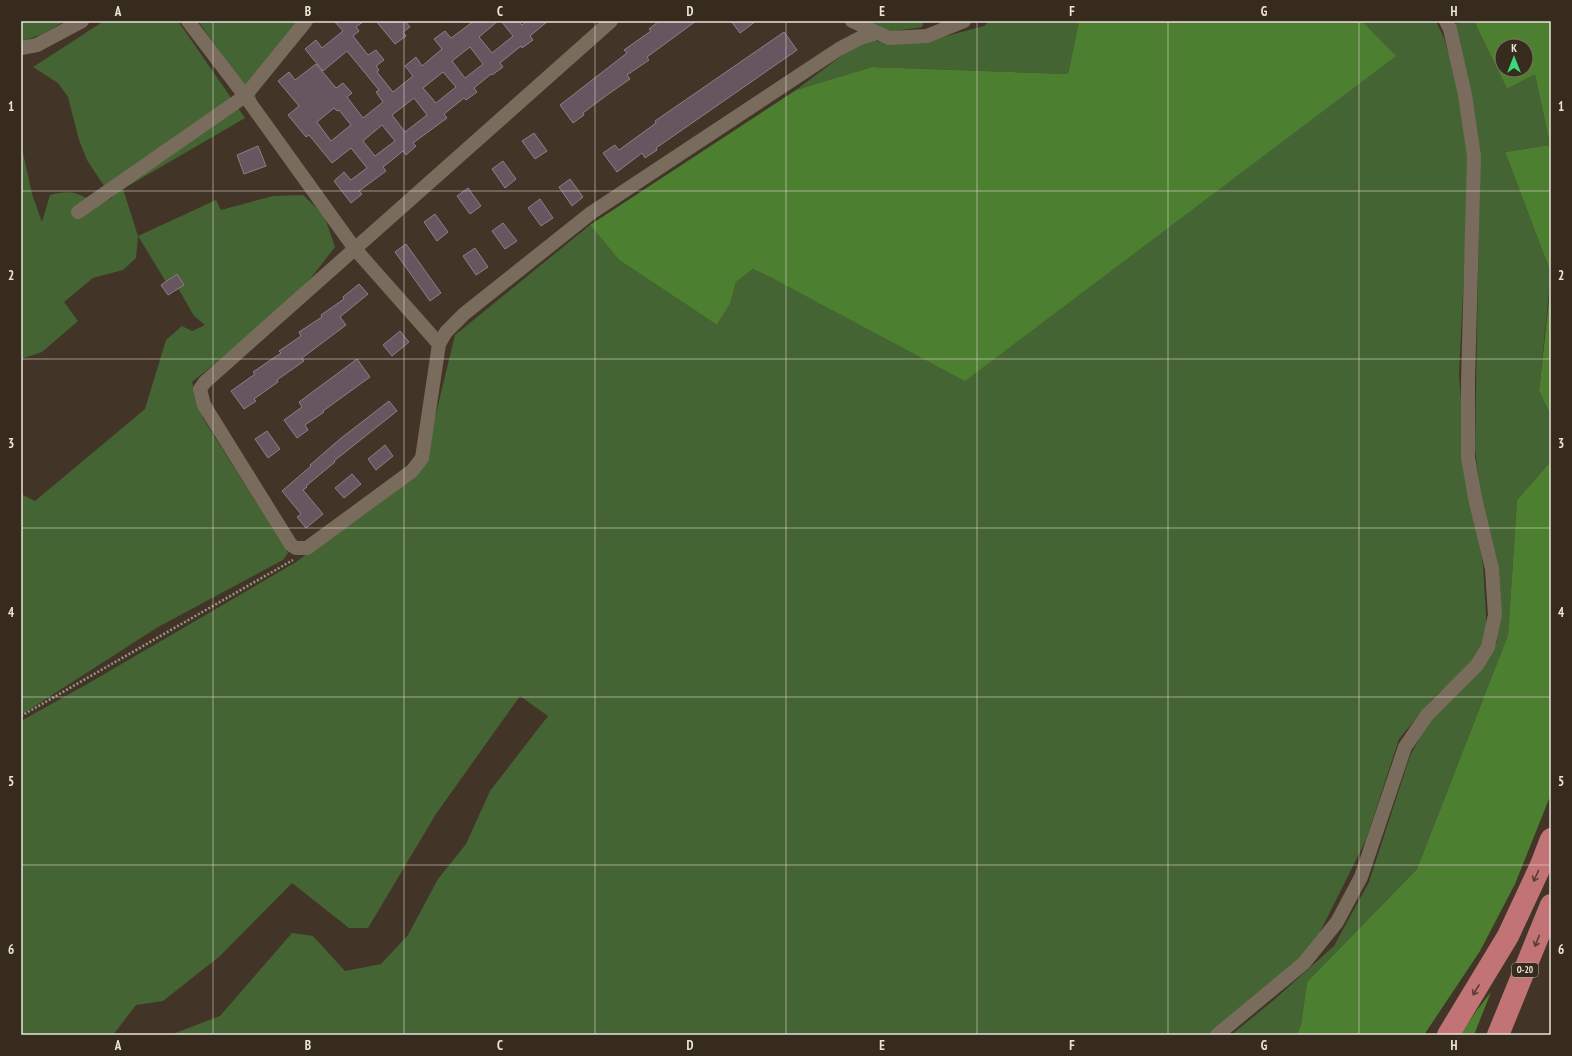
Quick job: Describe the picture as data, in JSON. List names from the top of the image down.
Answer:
{
  "streets": {
    "highway": ["O-20"]
  },
  "north": "top",
  "grid": {
    "columns": [
      "A",
      "B",
      "C",
      "D",
      "E",
      "F",
      "G",
      "H"
    ],
    "rows": [
      "1",
      "2",
      "3",
      "4",
      "5",
      "6"
    ]
  }
}
